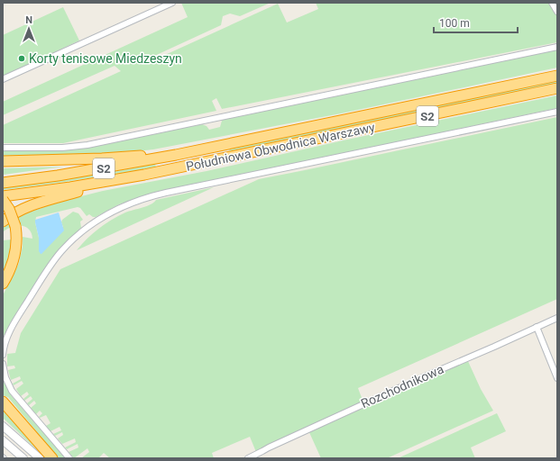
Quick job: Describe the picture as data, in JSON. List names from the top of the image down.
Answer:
{
  "streets": {
    "highway": ["S2", "Południowa Obwodnica Warszawy"],
    "street": ["Rozchodnikowa"]
  },
  "places": ["Korty tenisowe Miedzeszyn"],
  "scale_bar": "100 m",
  "north": "top"
}
